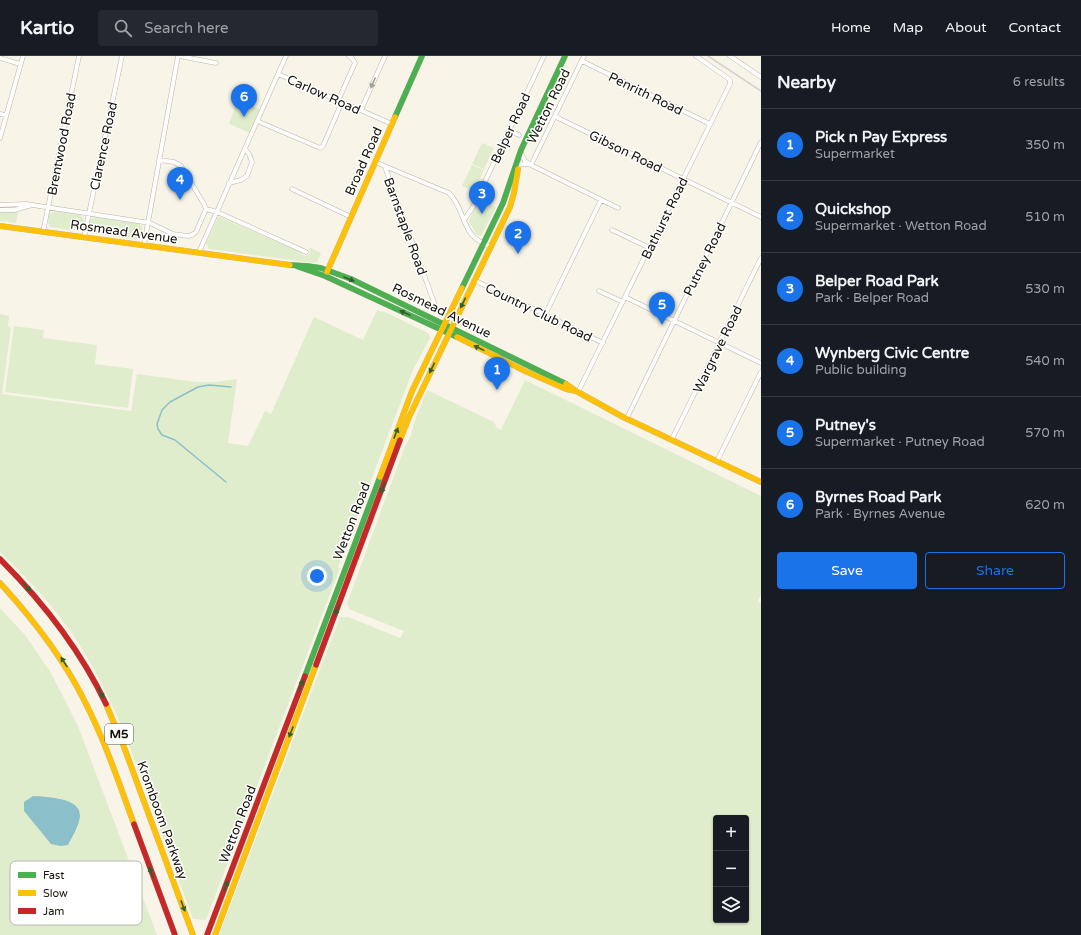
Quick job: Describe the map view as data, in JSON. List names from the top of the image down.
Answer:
{
  "streets": {
    "main road": [
      "Wetton Road",
      "Broad Road",
      "Rosmead Avenue",
      "M5",
      "Kromboom Parkway"
    ],
    "street": [
      "Penrith Road",
      "Carlow Road",
      "Belper Road",
      "Brentwood Road",
      "Clarence Road",
      "Gibson Road",
      "Bathurst Road",
      "Barnstaple Road",
      "Putney Road",
      "Country Club Road",
      "Wargrave Road"
    ]
  },
  "crossings": [
    ["Penrith Road", "Wetton Road"],
    ["Penrith Road", "Bathurst Road"],
    ["Carlow Road", "Broad Road"],
    ["Wetton Road", "Gibson Road"],
    ["Wetton Road", "Rosmead Avenue"],
    ["Wetton Road", "Country Club Road"],
    ["Brentwood Road", "Rosmead Avenue"],
    ["Clarence Road", "Rosmead Avenue"],
    ["Gibson Road", "Bathurst Road"],
    ["Gibson Road", "Putney Road"],
    ["Broad Road", "Rosmead Avenue"],
    ["Bathurst Road", "Rosmead Avenue"],
    ["Bathurst Road", "Country Club Road"],
    ["Rosmead Avenue", "Putney Road"],
    ["Rosmead Avenue", "Wargrave Road"]
  ],
  "legend": ["Fast", "Slow", "Jam"],
  "page": {
    "header": "Kartio",
    "search": "Search here",
    "nav": [
      "Home",
      "Map",
      "About",
      "Contact"
    ],
    "heading": ["Nearby", "6 results"],
    "pins": [
      "6",
      "4",
      "3",
      "2",
      "5",
      "1"
    ],
    "list": [
      {
        "mark": "1",
        "name": "Pick n Pay Express",
        "note": "Supermarket",
        "value": "350 m"
      },
      {
        "mark": "2",
        "name": "Quickshop",
        "note": "Supermarket · Wetton Road",
        "value": "510 m"
      },
      {
        "mark": "3",
        "name": "Belper Road Park",
        "note": "Park · Belper Road",
        "value": "530 m"
      },
      {
        "mark": "4",
        "name": "Wynberg Civic Centre",
        "note": "Public building",
        "value": "540 m"
      },
      {
        "mark": "5",
        "name": "Putney's",
        "note": "Supermarket · Putney Road",
        "value": "570 m"
      },
      {
        "mark": "6",
        "name": "Byrnes Road Park",
        "note": "Park · Byrnes Avenue",
        "value": "620 m"
      }
    ],
    "buttons": ["Save", "Share"],
    "map_buttons": ["+", "−"]
  }
}
